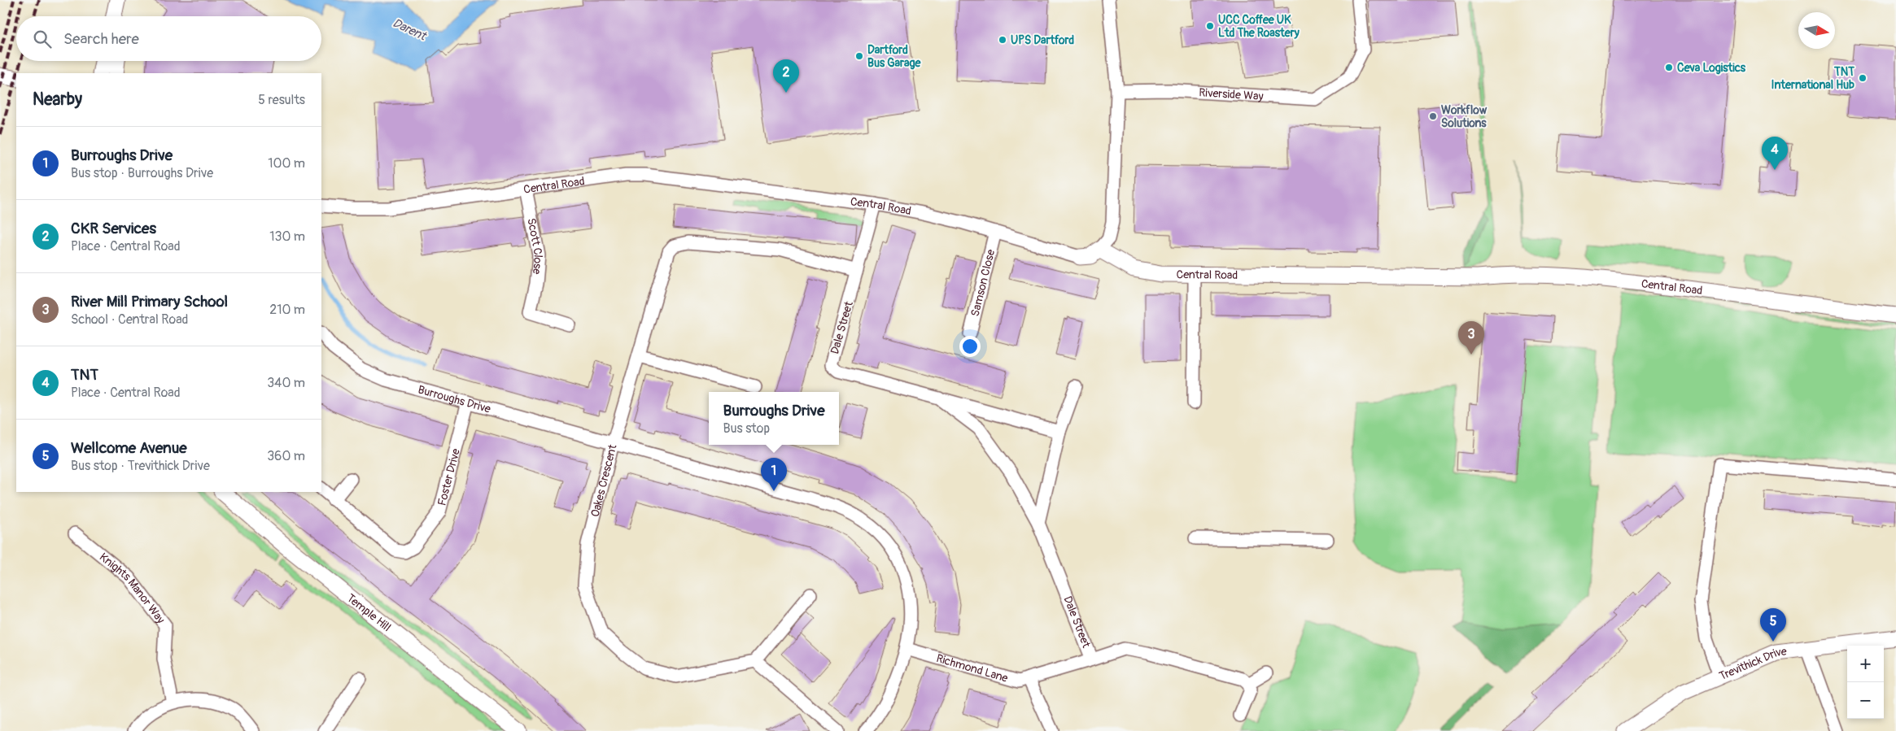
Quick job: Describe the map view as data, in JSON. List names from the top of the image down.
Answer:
{
  "streets": {
    "street": [
      "Riverside Way",
      "Central Road",
      "Scott Close",
      "Samson Close",
      "Dale Street",
      "Burroughs Drive",
      "Foster Drive",
      "Oakes Crescent",
      "Knights Manor Way",
      "Temple Hill",
      "Trevithick Drive",
      "Richmond Lane"
    ]
  },
  "crossings": [
    ["Central Road", "Scott Close"],
    ["Central Road", "Samson Close"],
    ["Central Road", "Dale Street"],
    ["Dale Street", "Oakes Crescent"],
    ["Dale Street", "Richmond Lane"],
    ["Burroughs Drive", "Foster Drive"],
    ["Burroughs Drive", "Oakes Crescent"],
    ["Burroughs Drive", "Richmond Lane"]
  ],
  "water": ["Darent"],
  "places": [
    "UCC Coffee UK Ltd The Roastery",
    "UPS Dartford",
    "Dartford Bus Garage",
    "Ceva Logistics",
    "TNT International Hub",
    "Workflow Solutions"
  ],
  "north": "right",
  "page": {
    "search": "Search here",
    "pins": [
      "2",
      "4",
      "3",
      "1",
      "5"
    ],
    "heading": ["Nearby", "5 results"],
    "list": [
      {
        "mark": "1",
        "name": "Burroughs Drive",
        "note": "Bus stop · Burroughs Drive",
        "value": "100 m"
      },
      {
        "mark": "2",
        "name": "CKR Services",
        "note": "Place · Central Road",
        "value": "130 m"
      },
      {
        "mark": "3",
        "name": "River Mill Primary School",
        "note": "School · Central Road",
        "value": "210 m"
      },
      {
        "mark": "4",
        "name": "TNT",
        "note": "Place · Central Road",
        "value": "340 m"
      },
      {
        "mark": "5",
        "name": "Wellcome Avenue",
        "note": "Bus stop · Trevithick Drive",
        "value": "360 m"
      }
    ],
    "popup": ["Burroughs Drive", "Bus stop"],
    "map_buttons": ["+", "−"]
  }
}
